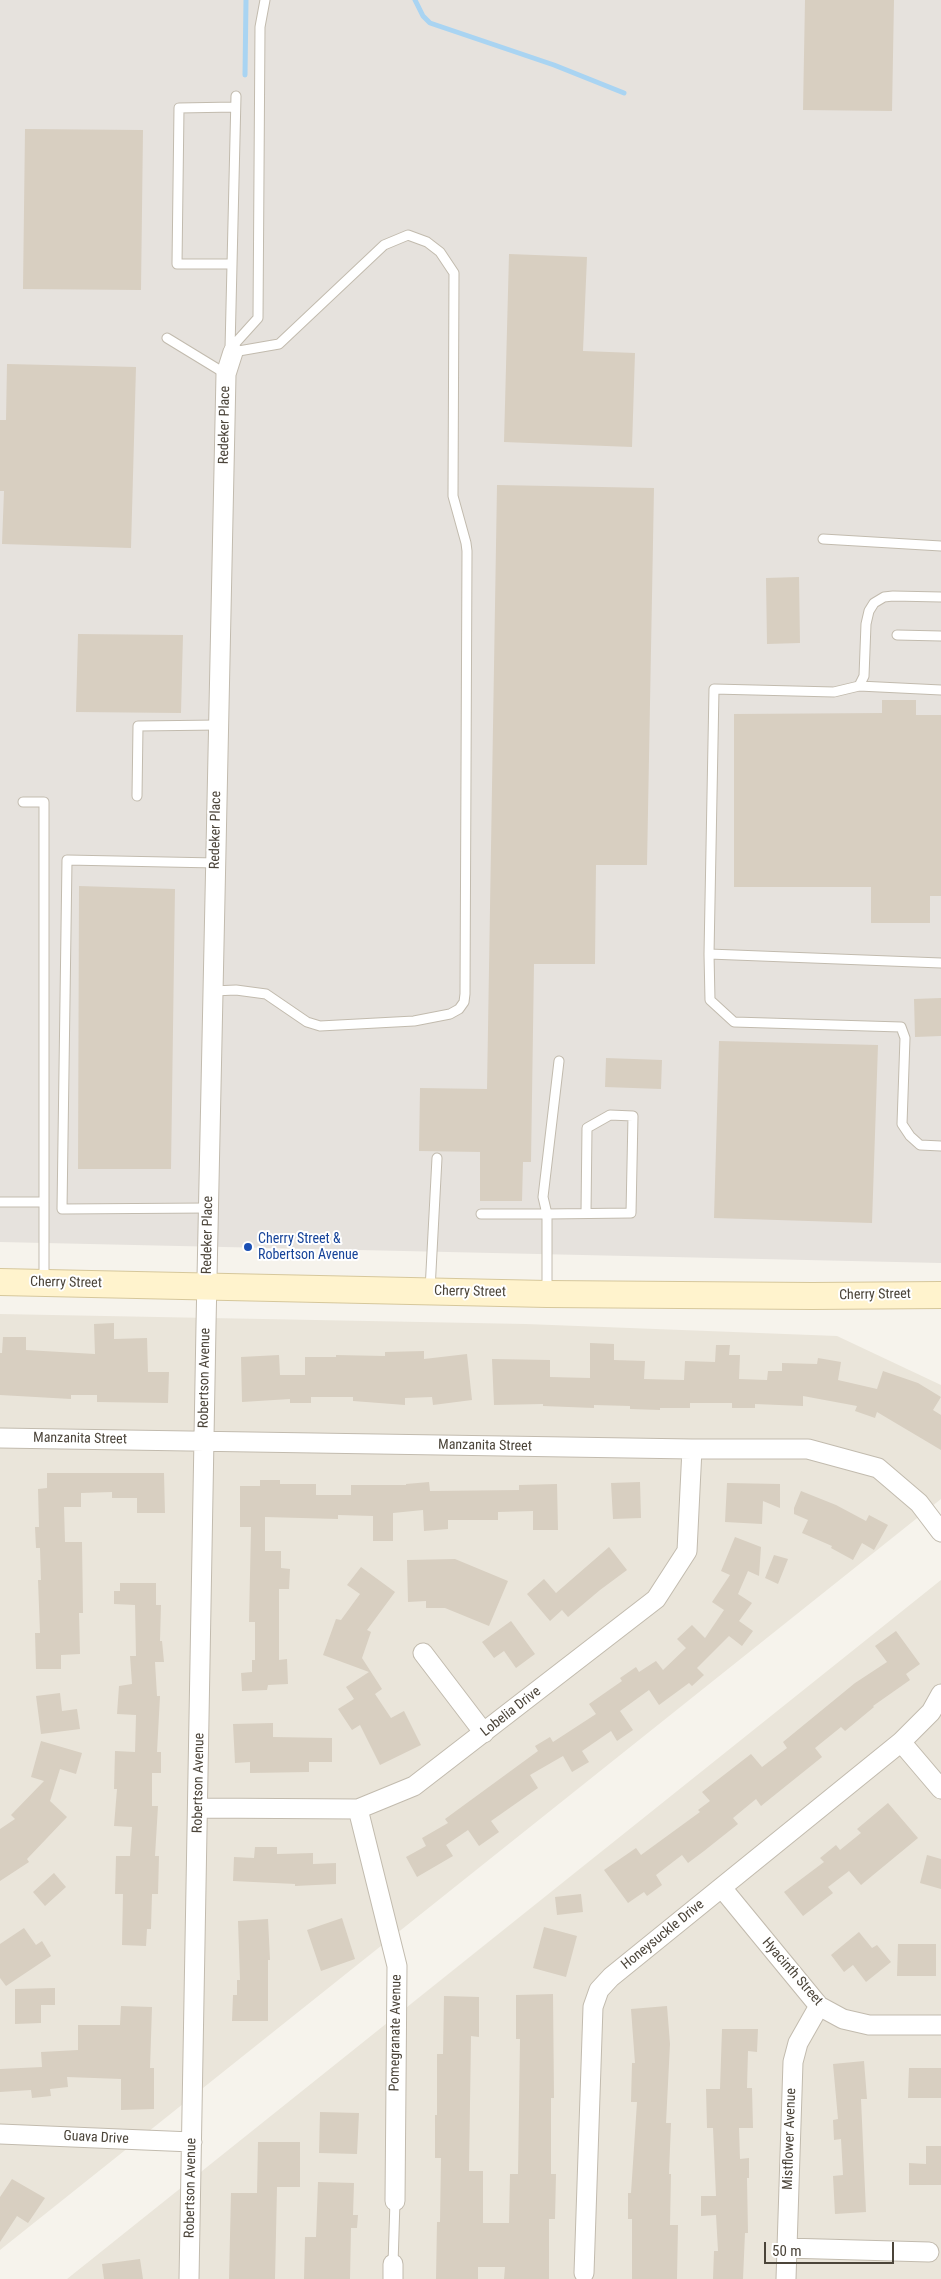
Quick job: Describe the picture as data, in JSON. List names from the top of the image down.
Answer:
{
  "streets": {
    "street": [
      "Redeker Place",
      "Cherry Street",
      "Robertson Avenue",
      "Manzanita Street",
      "Lobelia Drive",
      "Honeysuckle Drive",
      "Hyacinth Street",
      "Pomegranate Avenue",
      "Guava Drive",
      "Mistflower Avenue"
    ]
  },
  "crossings": [
    ["Redeker Place", "Cherry Street"],
    ["Redeker Place", "Robertson Avenue"],
    ["Cherry Street", "Robertson Avenue"],
    ["Robertson Avenue", "Manzanita Street"],
    ["Robertson Avenue", "Lobelia Drive"],
    ["Robertson Avenue", "Guava Drive"],
    ["Manzanita Street", "Lobelia Drive"],
    ["Lobelia Drive", "Pomegranate Avenue"],
    ["Honeysuckle Drive", "Hyacinth Street"],
    ["Hyacinth Street", "Mistflower Avenue"]
  ],
  "places": ["Cherry Street & Robertson Avenue"],
  "scale_bar": "50 m"
}
